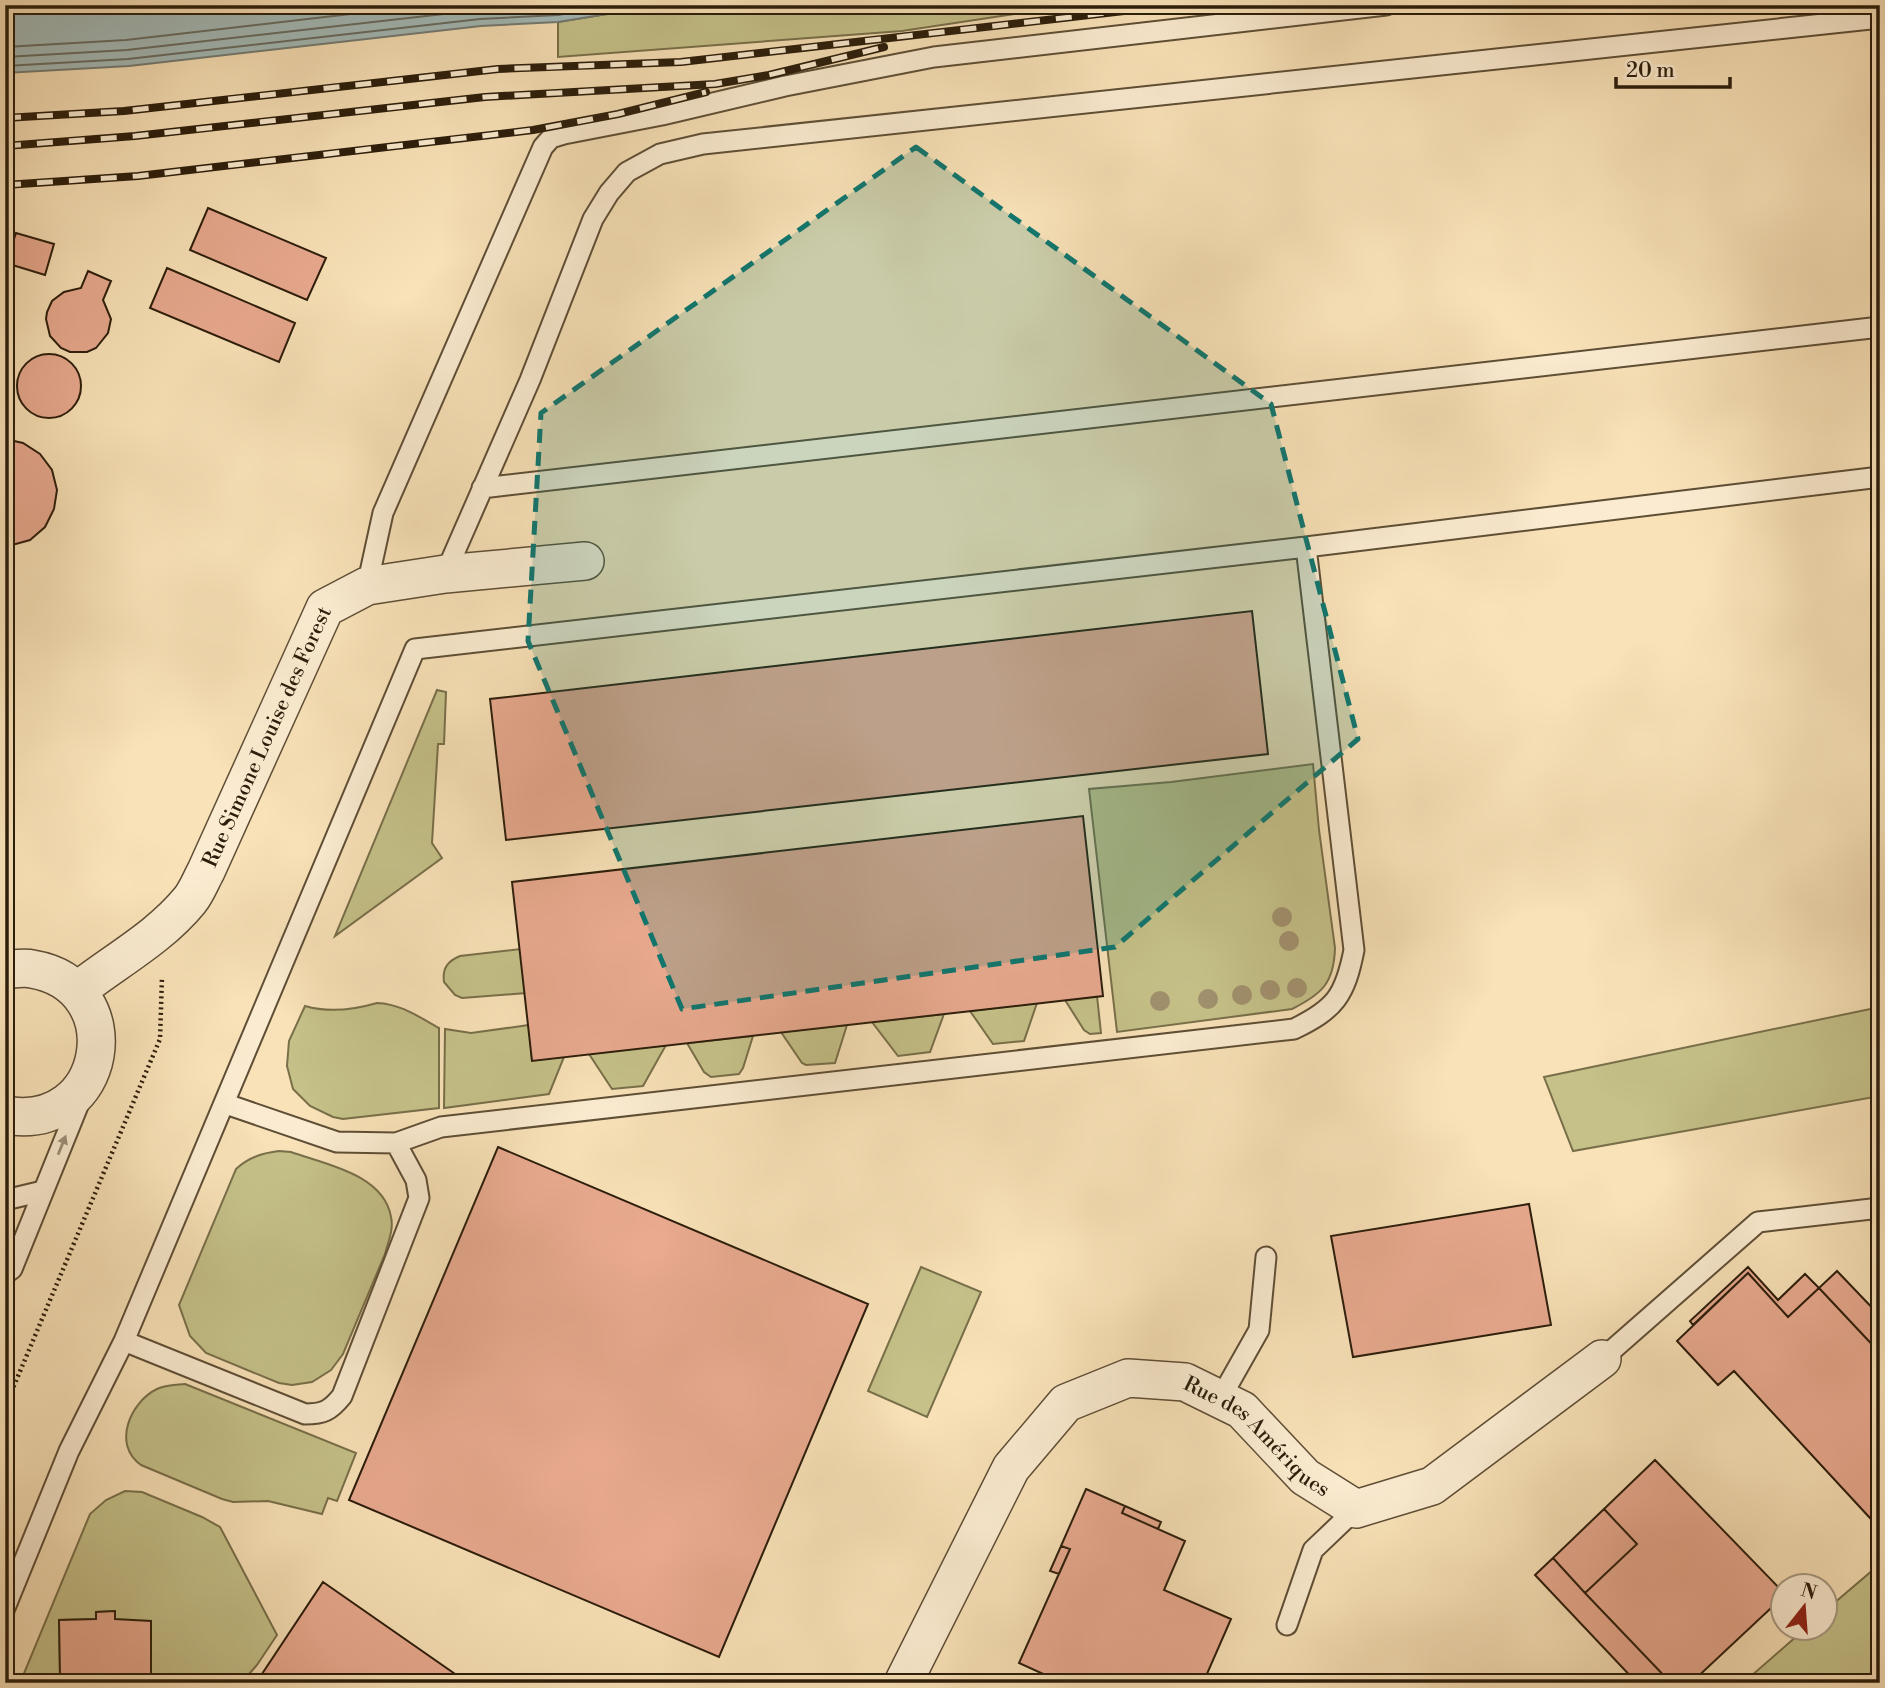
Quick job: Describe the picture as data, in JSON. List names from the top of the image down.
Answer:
{
  "streets": {
    "street": ["Rue Simone Louise des Forest", "Rue des Amériques"]
  },
  "scale_bar": "20 m",
  "north": "top"
}
